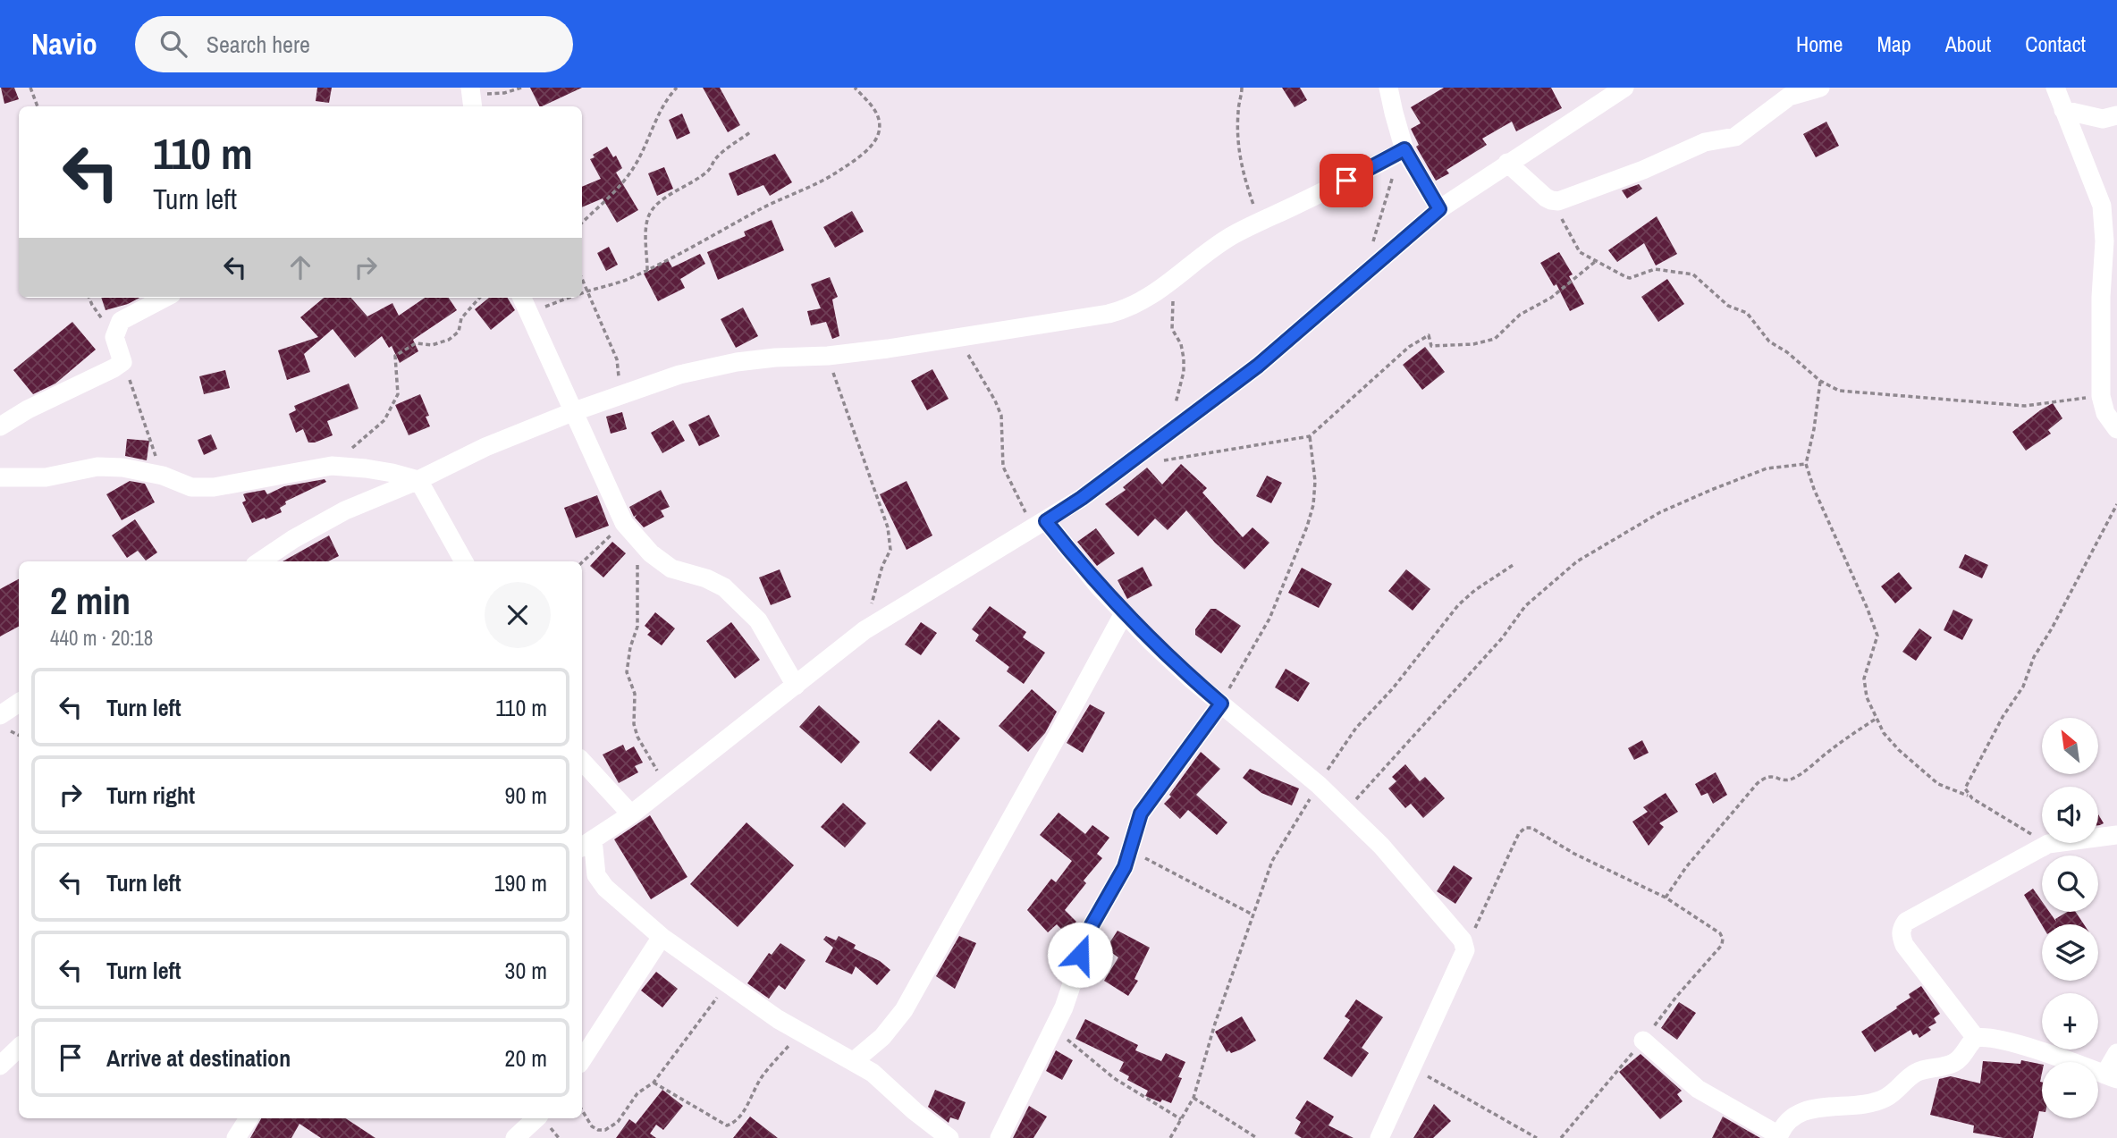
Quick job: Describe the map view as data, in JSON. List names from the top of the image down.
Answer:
{
  "north": "top left",
  "page": {
    "header": "Navio",
    "search": "Search here",
    "nav": [
      "Home",
      "Map",
      "About",
      "Contact"
    ],
    "turn": ["110 m", "Turn left"],
    "heading": ["2 min", "440 m · 20:18"],
    "list": [
      {
        "name": "Turn left",
        "value": "110 m"
      },
      {
        "name": "Turn right",
        "value": "90 m"
      },
      {
        "name": "Turn left",
        "value": "190 m"
      },
      {
        "name": "Turn left",
        "value": "30 m"
      },
      {
        "name": "Arrive at destination",
        "value": "20 m"
      }
    ],
    "map_buttons": ["+", "−"]
  }
}
